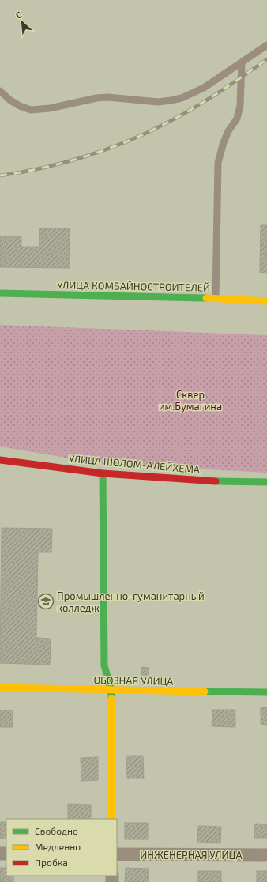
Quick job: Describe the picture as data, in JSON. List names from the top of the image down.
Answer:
{
  "streets": {
    "street": [
      "УЛИЦА КОМБАЙНОСТРОИТЕЛЕЙ",
      "УЛИЦА ШОЛОМ-АЛЕЙХЕМА",
      "ОБОЗНАЯ УЛИЦА",
      "ИНЖЕНЕРНАЯ УЛИЦА"
    ]
  },
  "parks": ["Сквер им.Бумагина"],
  "places": {
    "school or university": ["Промышленно-гуманитарный колледж"]
  },
  "legend": ["Свободно", "Медленно", "Пробка"],
  "north": "top left"
}
